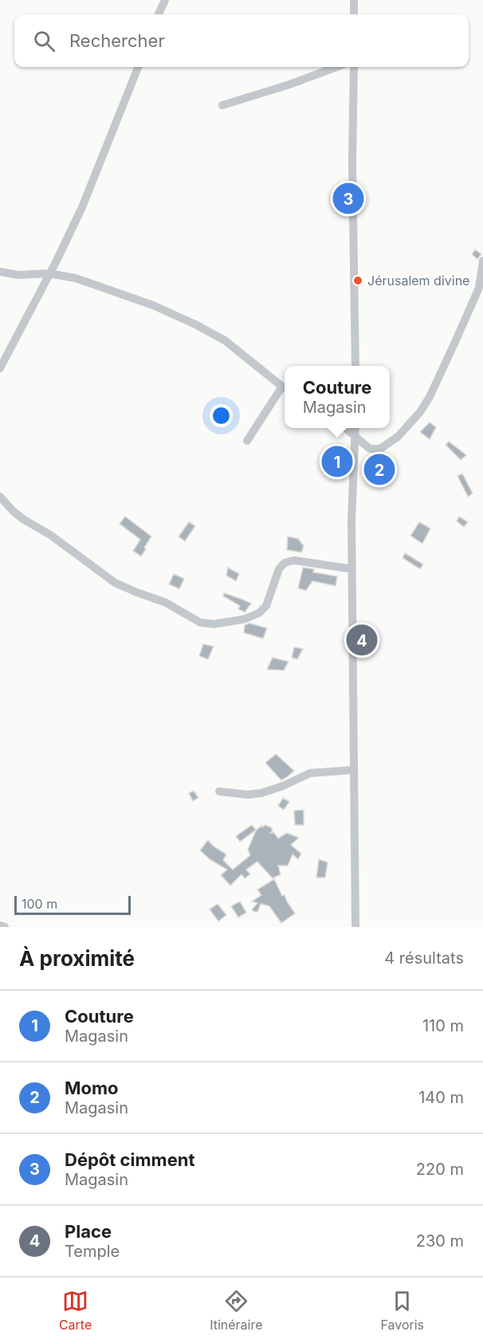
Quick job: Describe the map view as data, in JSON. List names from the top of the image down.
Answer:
{
  "places": ["Jérusalem divine"],
  "scale_bar": "100 m",
  "page": {
    "search": "Rechercher",
    "pins": [
      "3",
      "1",
      "2",
      "4"
    ],
    "popup": ["Couture", "Magasin"],
    "scale": "100 m",
    "heading": ["À proximité", "4 résultats"],
    "list": [
      {
        "mark": "1",
        "name": "Couture",
        "note": "Magasin",
        "value": "110 m"
      },
      {
        "mark": "2",
        "name": "Momo",
        "note": "Magasin",
        "value": "140 m"
      },
      {
        "mark": "3",
        "name": "Dépôt cimment",
        "note": "Magasin",
        "value": "220 m"
      },
      {
        "mark": "4",
        "name": "Place",
        "note": "Temple",
        "value": "230 m"
      }
    ],
    "nav": ["Carte", "Itinéraire", "Favoris"]
  }
}
